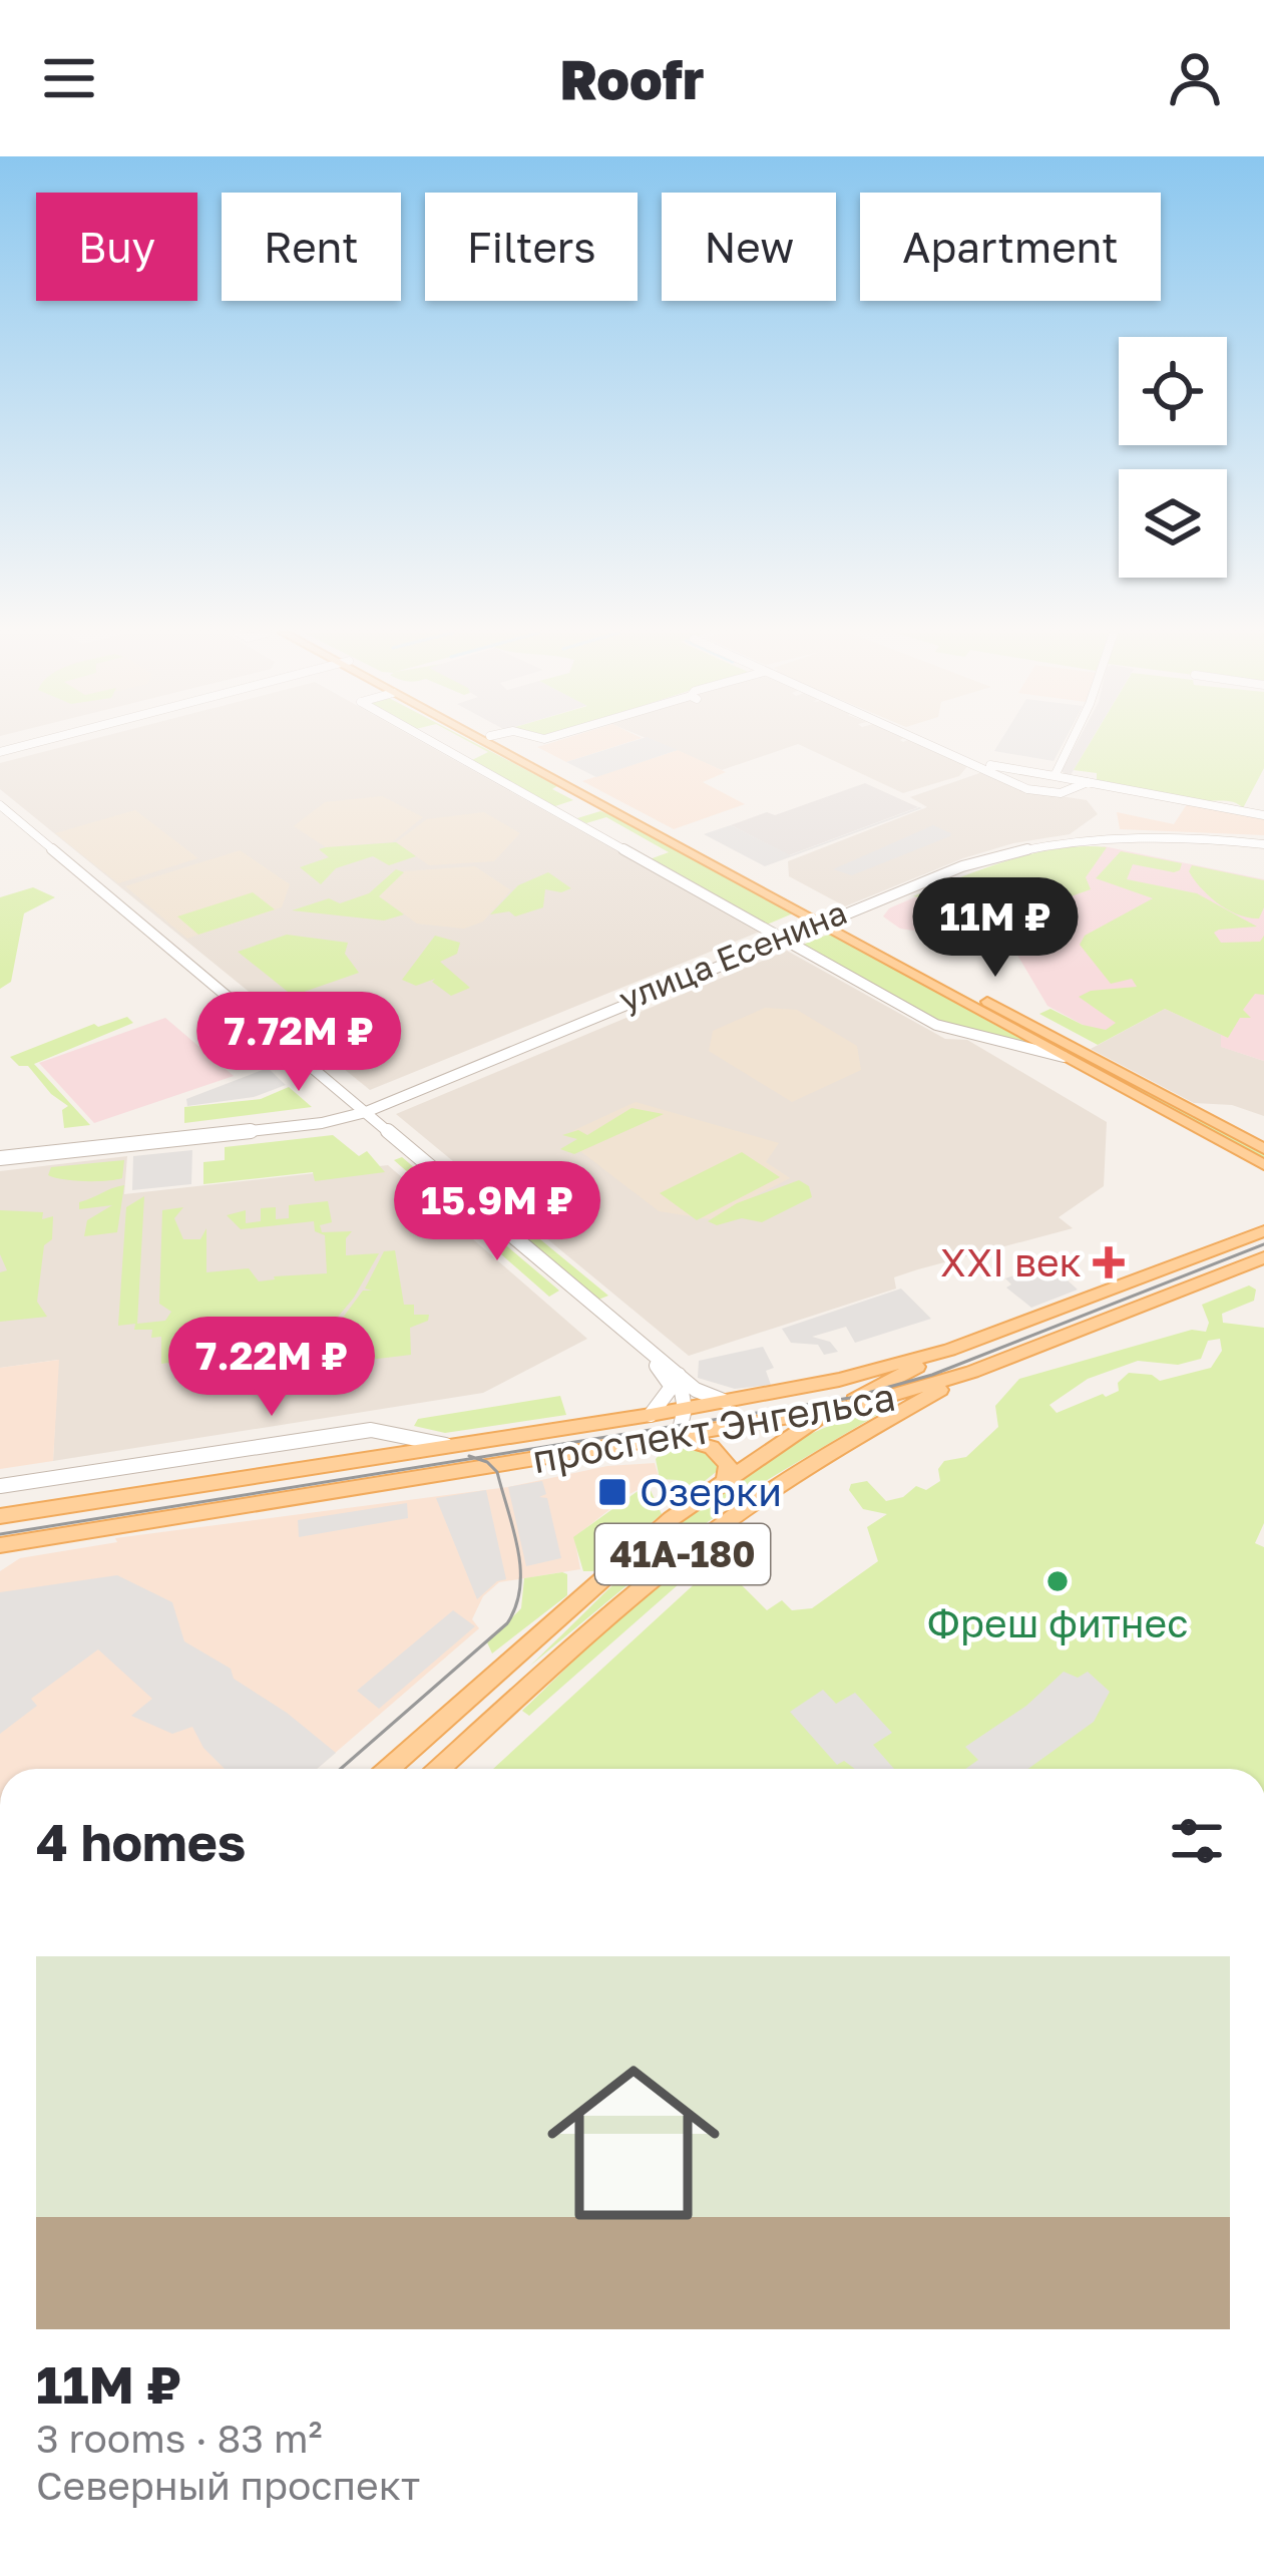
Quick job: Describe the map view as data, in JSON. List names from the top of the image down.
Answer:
{
  "streets": {
    "main road": ["проспект Энгельса", "41А-180"],
    "street": ["улица Есенина"]
  },
  "crossings": [
    ["проспект Энгельса", "41А-180"]
  ],
  "places": {
    "health": ["XXI век"],
    "transit": ["Озерки"],
    "other": ["Фреш фитнес"]
  },
  "page": {
    "header": "Roofr",
    "chip": [
      "Buy",
      "Rent",
      "Filters",
      "New",
      "Apartment"
    ],
    "price": [
      "11M ₽",
      "7.72M ₽",
      "15.9M ₽",
      "7.22M ₽"
    ],
    "heading": "4 homes",
    "list": [
      {
        "name": "11M ₽",
        "note": "3 rooms · 83 m² · Северный проспект"
      }
    ]
  }
}
